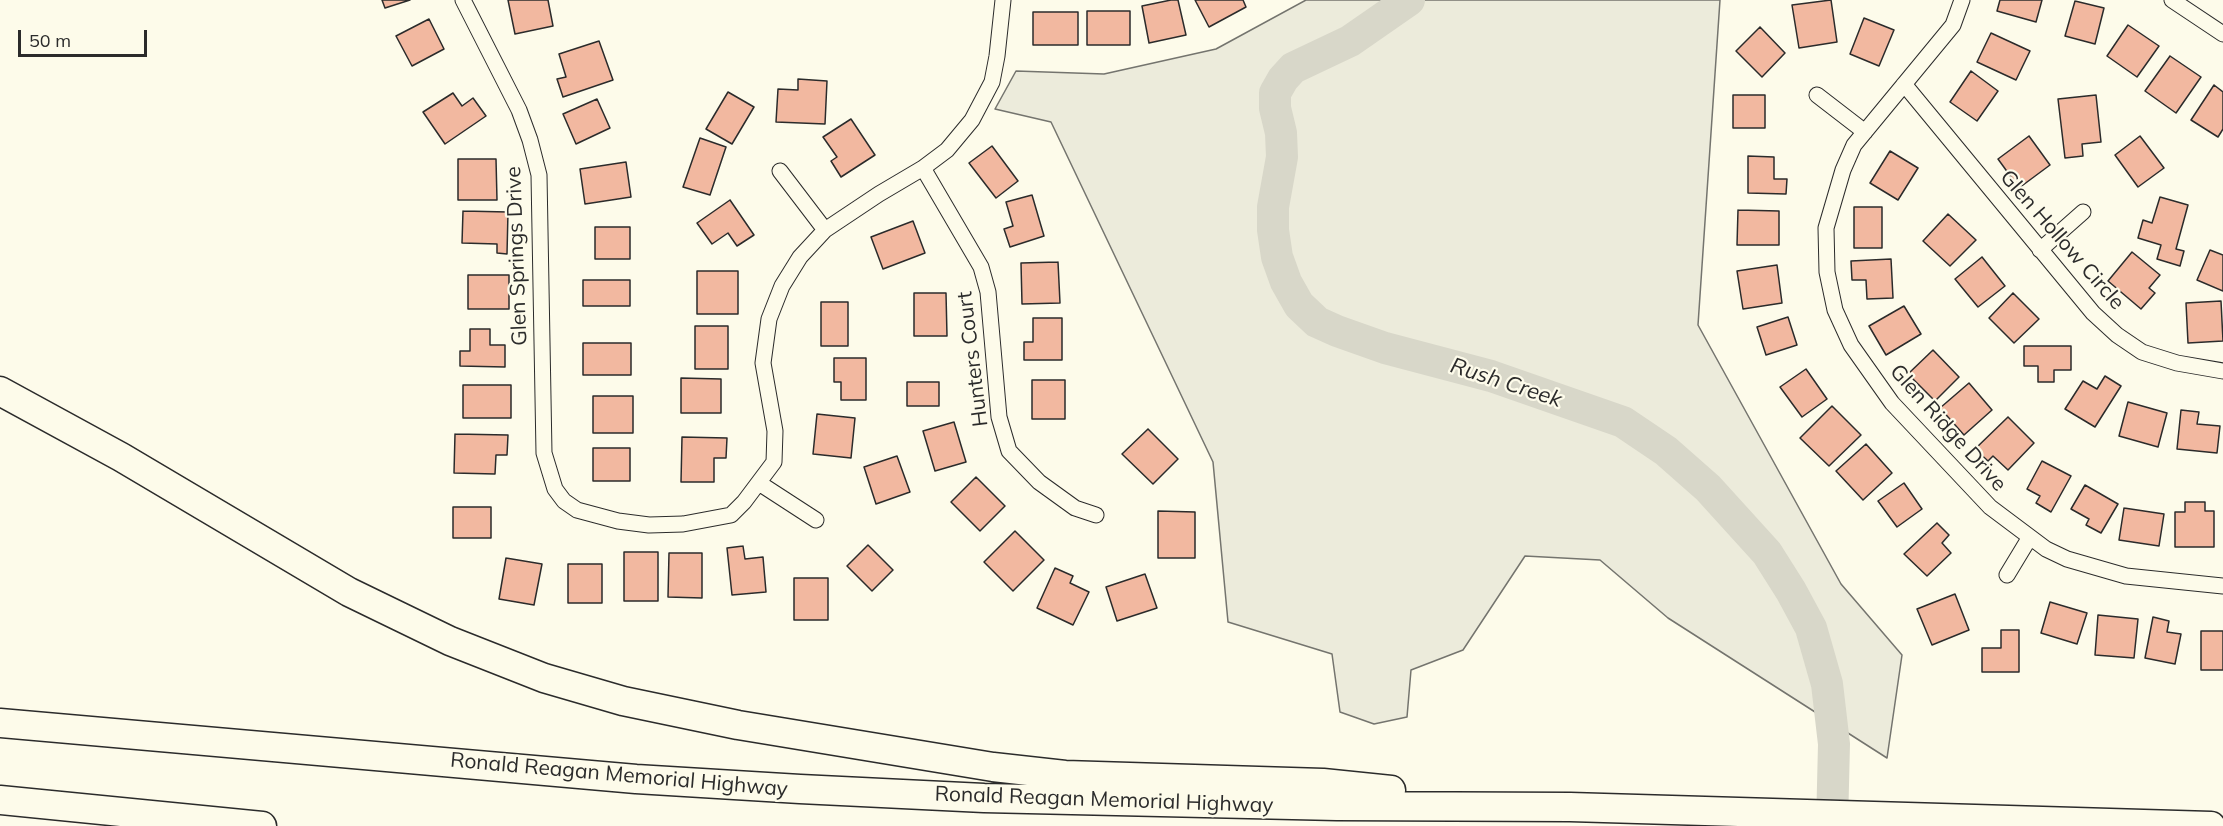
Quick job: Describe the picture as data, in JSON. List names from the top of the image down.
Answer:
{
  "streets": {
    "highway": ["Ronald Reagan Memorial Highway"],
    "street": [
      "Glen Hollow Circle",
      "Glen Springs Drive",
      "Hunters Court",
      "Glen Ridge Drive"
    ]
  },
  "crossings": [
    ["Glen Hollow Circle", "Glen Ridge Drive"]
  ],
  "water": ["Rush Creek"],
  "scale_bar": "50 m"
}
